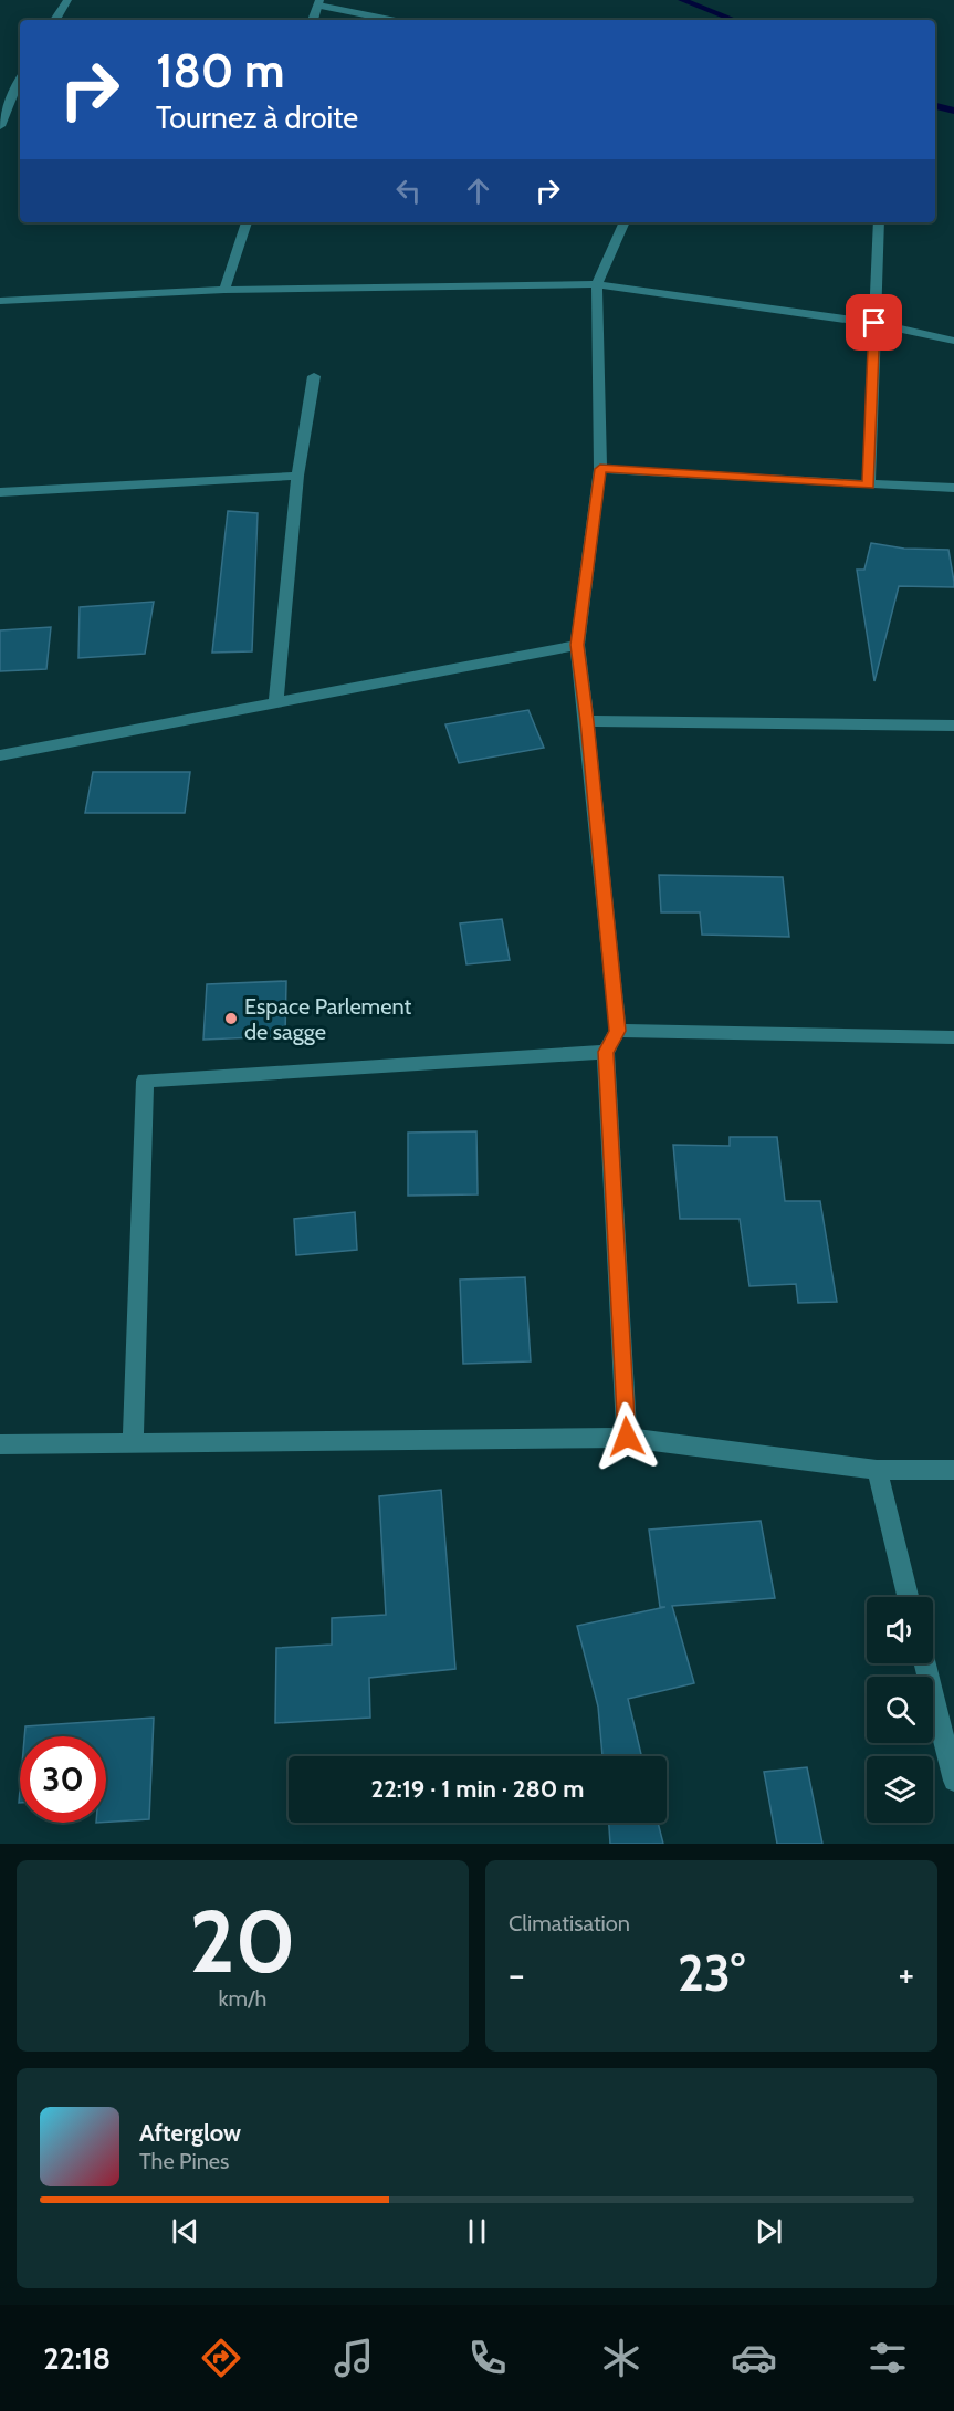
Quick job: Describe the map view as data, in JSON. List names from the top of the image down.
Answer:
{
  "places": ["Espace Parlement de sagge"],
  "page": {
    "turn": ["180 m", "Tournez à droite"],
    "limit": "30",
    "trip": "22:19 · 1 min · 280 m",
    "tile": [
      ["20", "km/h"],
      "Climatisation"
    ],
    "heat": ["−", "23°", "+"],
    "song": ["Afterglow", "The Pines"],
    "tabs": "22:18"
  }
}
